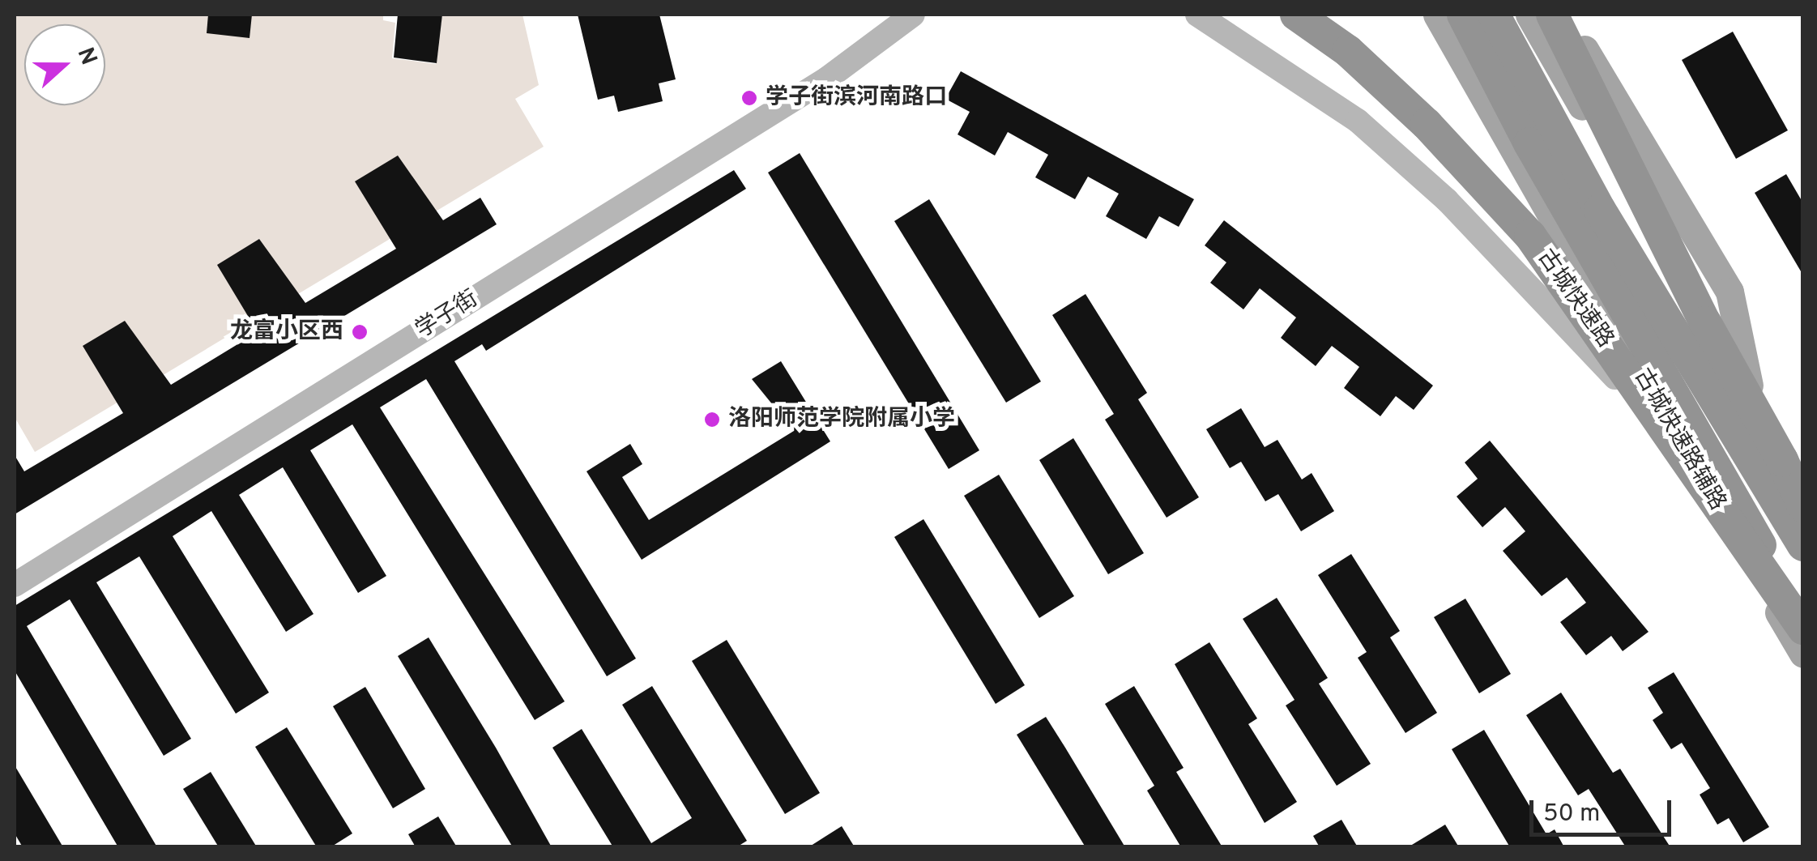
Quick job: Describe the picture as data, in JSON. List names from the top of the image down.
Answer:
{
  "streets": {
    "highway": ["古城快速路"],
    "main road": ["古城快速路辅路"],
    "street": ["学子街"]
  },
  "places": ["学子街滨河南路口", "龙富小区西", "洛阳师范学院附属小学"],
  "scale_bar": "50 m",
  "north": "right"
}
